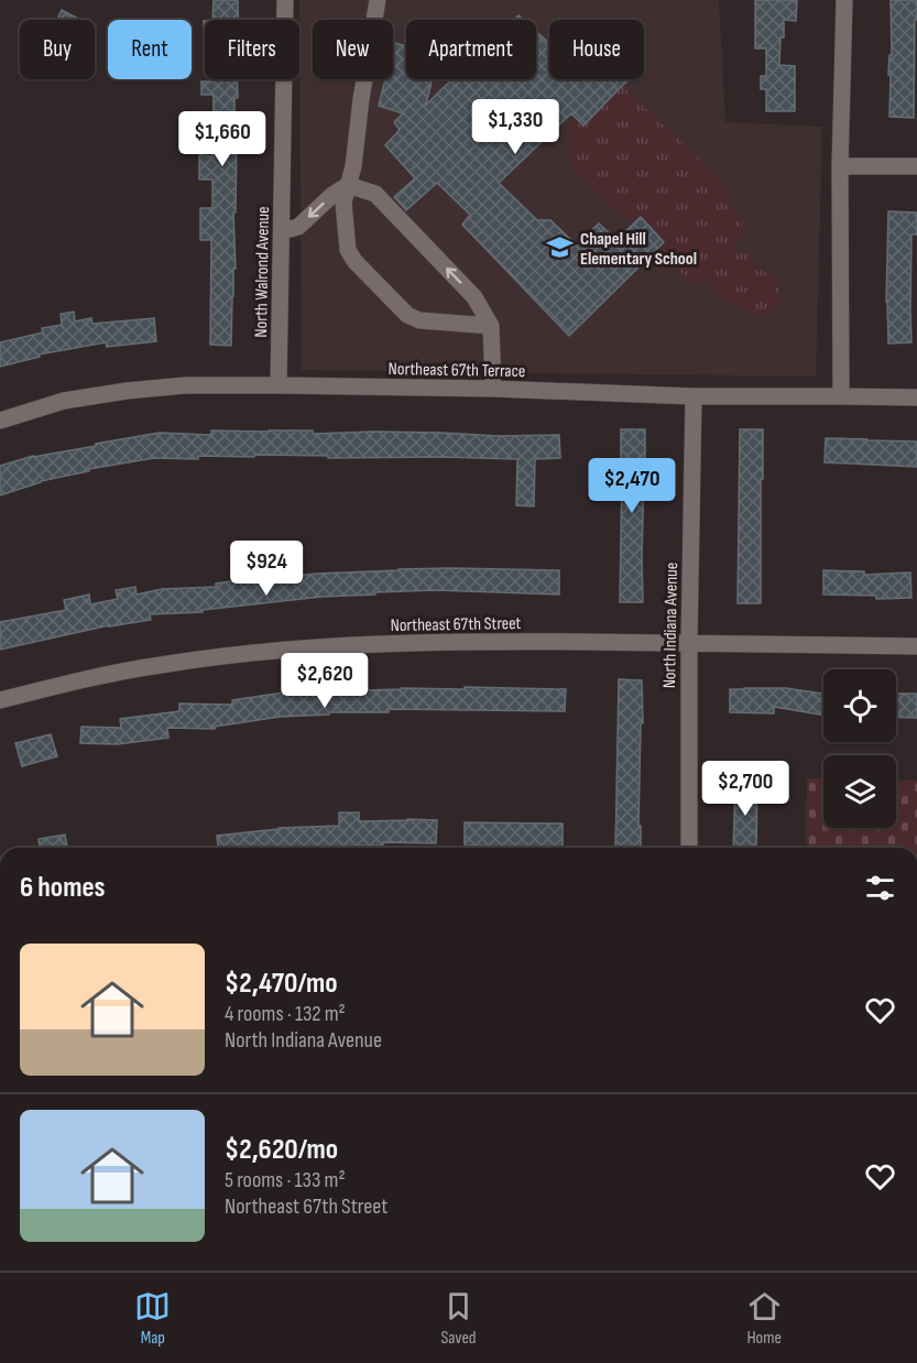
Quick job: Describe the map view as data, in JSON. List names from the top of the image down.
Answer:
{
  "streets": {
    "street": [
      "North Walrond Avenue",
      "Northeast 67th Terrace",
      "Northeast 67th Street",
      "North Indiana Avenue"
    ]
  },
  "crossings": [
    ["North Walrond Avenue", "Northeast 67th Terrace"],
    ["Northeast 67th Terrace", "North Indiana Avenue"],
    ["Northeast 67th Street", "North Indiana Avenue"]
  ],
  "places": {
    "school or university": ["Chapel Hill Elementary School"]
  },
  "page": {
    "chip": [
      "Buy",
      "Rent",
      "Filters",
      "New",
      "Apartment",
      "House"
    ],
    "price": [
      "$1,330",
      "$1,660",
      "$2,470",
      "$924",
      "$2,620",
      "$2,700"
    ],
    "heading": "6 homes",
    "list": [
      {
        "name": "$2,470/mo",
        "note": "4 rooms · 132 m² · North Indiana Avenue"
      },
      {
        "name": "$2,620/mo",
        "note": "5 rooms · 133 m² · Northeast 67th Street"
      }
    ],
    "tabs": ["Map", "Saved", "Home"]
  }
}
